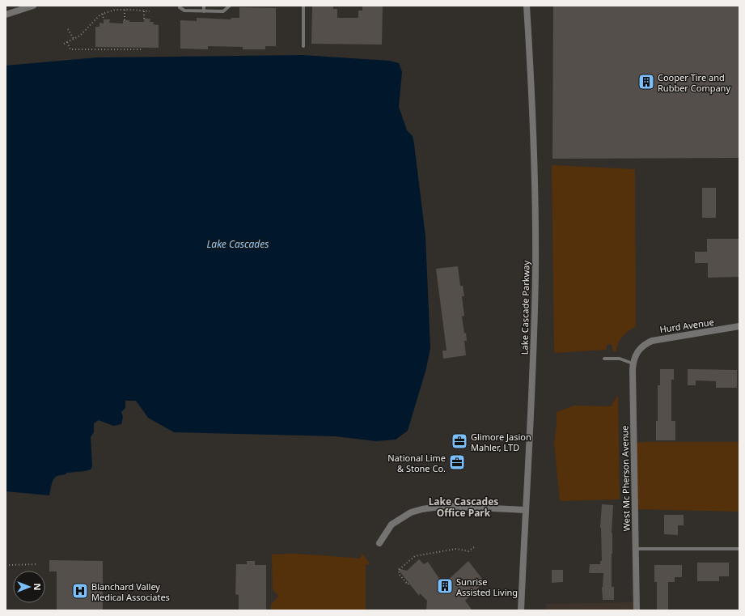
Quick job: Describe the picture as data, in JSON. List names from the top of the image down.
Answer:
{
  "streets": {
    "street": ["Lake Cascade Parkway", "Hurd Avenue", "West Mc Pherson Avenue"]
  },
  "crossings": [
    ["Hurd Avenue", "West Mc Pherson Avenue"]
  ],
  "districts": ["Lake Cascades Office Park"],
  "water": ["Lake Cascades"],
  "places": {
    "building": ["Cooper Tire and Rubber Company", "Sunrise Assisted Living"],
    "office": ["Glimore Jasion Mahler, LTD", "National Lime & Stone Co."],
    "hospital": ["Blanchard Valley Medical Associates"]
  },
  "north": "right"
}
